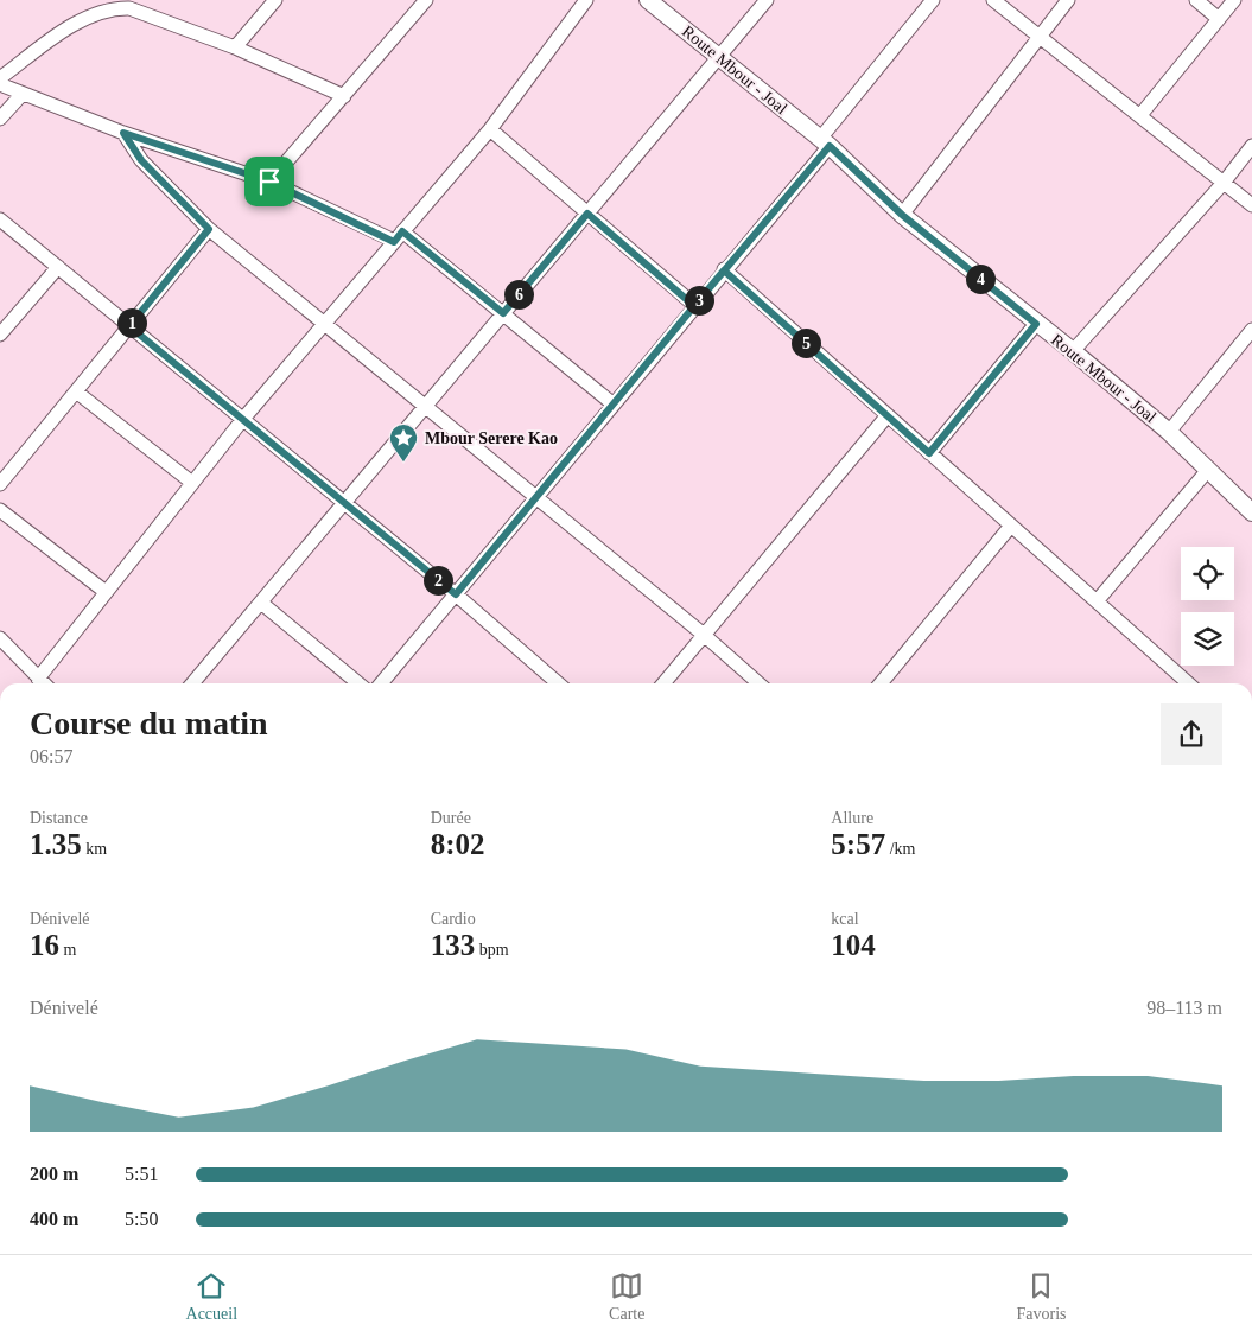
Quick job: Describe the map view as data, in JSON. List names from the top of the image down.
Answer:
{
  "streets": {
    "main road": ["Route Mbour - Joal"]
  },
  "places": {
    "place": ["Mbour Serere Kao"]
  },
  "page": {
    "pins": [
      "4",
      "6",
      "3",
      "1",
      "5",
      "2"
    ],
    "heading": ["Course du matin", "06:57"],
    "stats": [
      ["Distance", "1.35 km"],
      ["Durée", "8:02"],
      ["Allure", "5:57 /km"],
      ["Dénivelé", "16 m"],
      ["Cardio", "133 bpm"],
      ["kcal", "104"]
    ],
    "chart": ["Dénivelé", "98–113 m"],
    "list": [
      {
        "name": "200 m",
        "note": "5:51"
      },
      {
        "name": "400 m",
        "note": "5:50"
      }
    ],
    "tabs": ["Accueil", "Carte", "Favoris"]
  }
}
